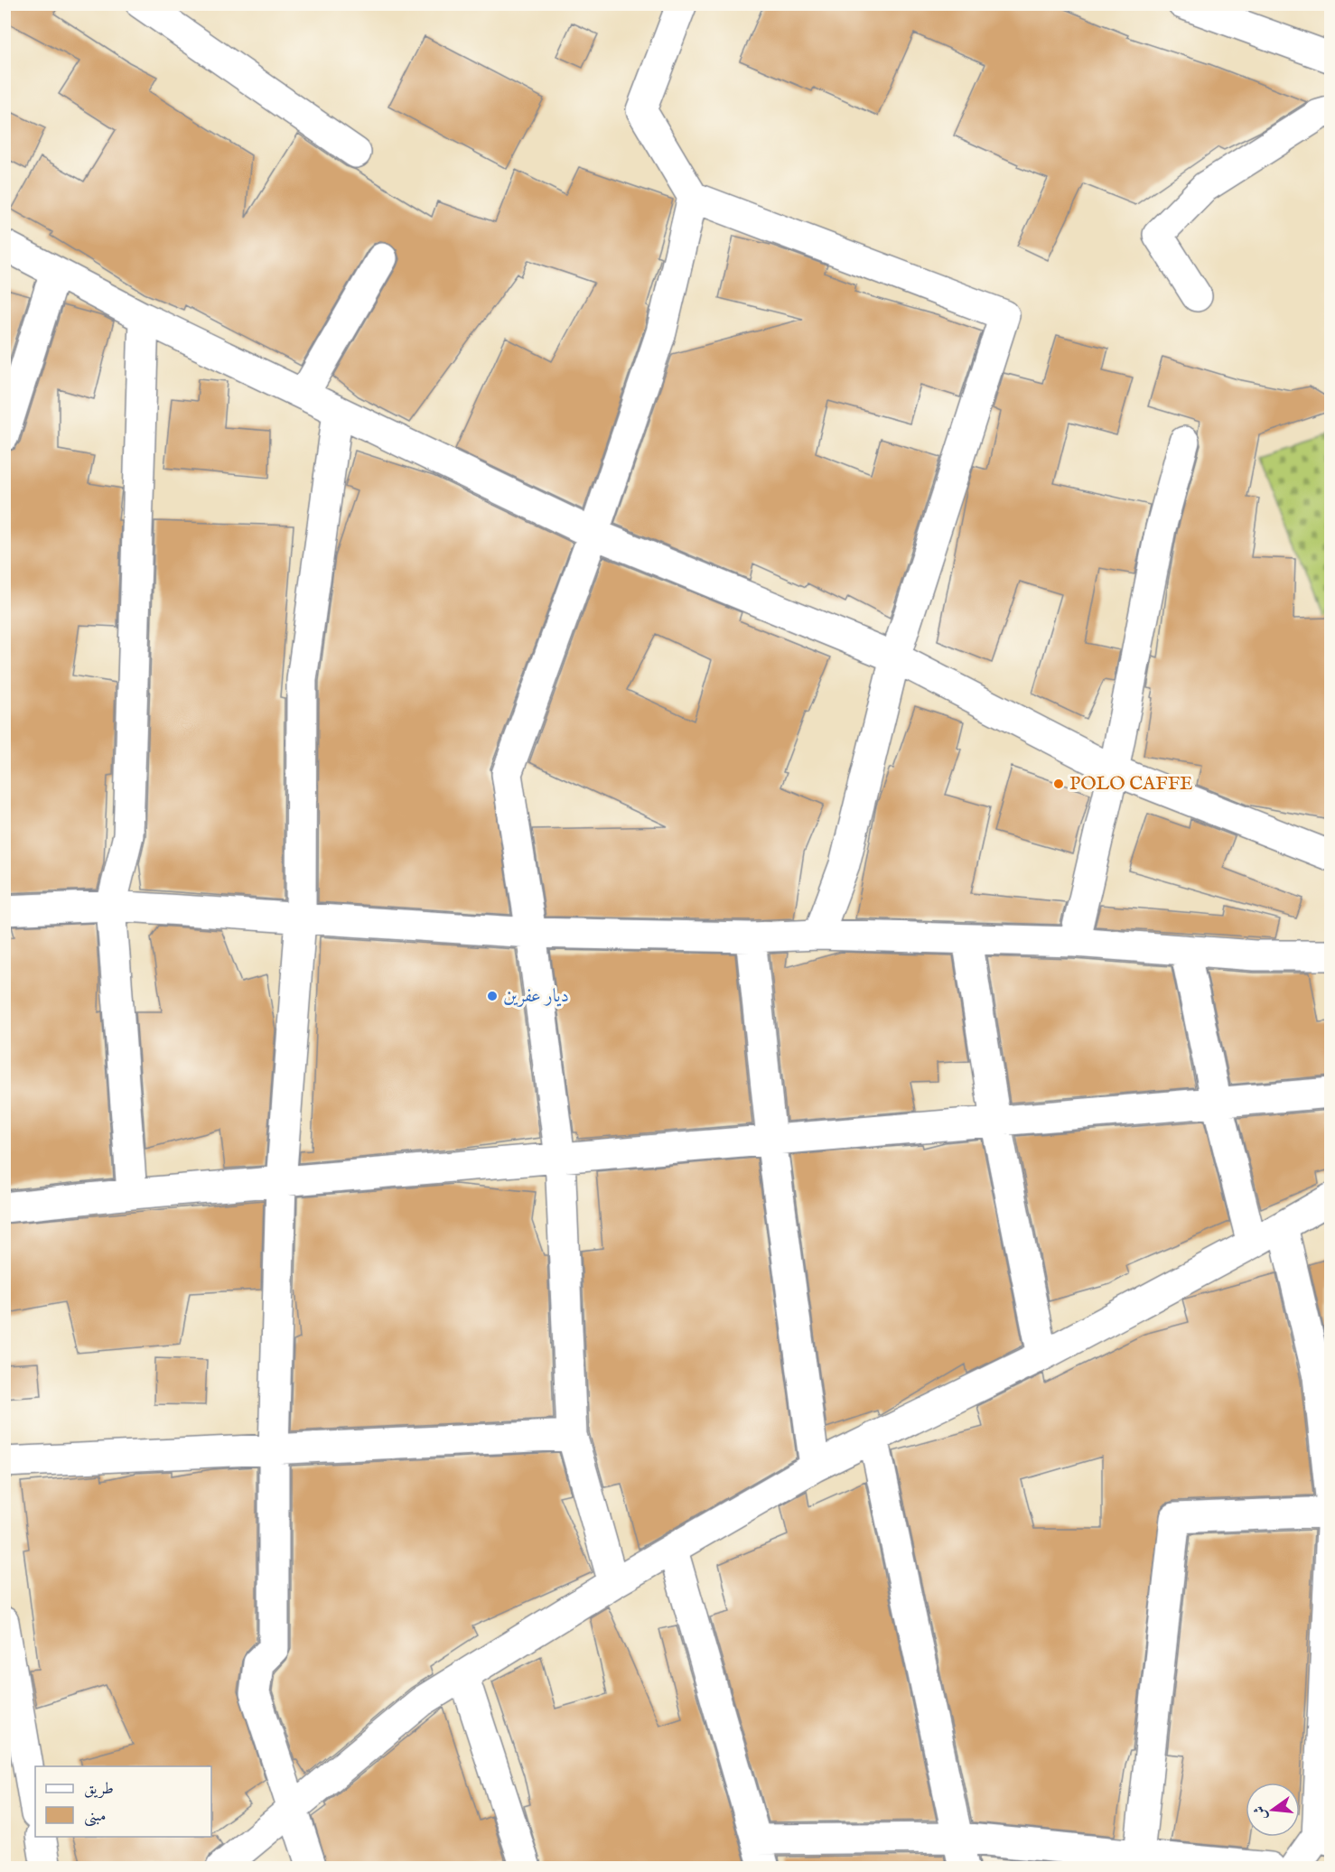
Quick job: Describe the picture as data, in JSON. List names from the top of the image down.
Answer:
{
  "places": ["POLO CAFFE", "ديار عفرين"],
  "legend": ["طريق", "مبنى"],
  "north": "left"
}
